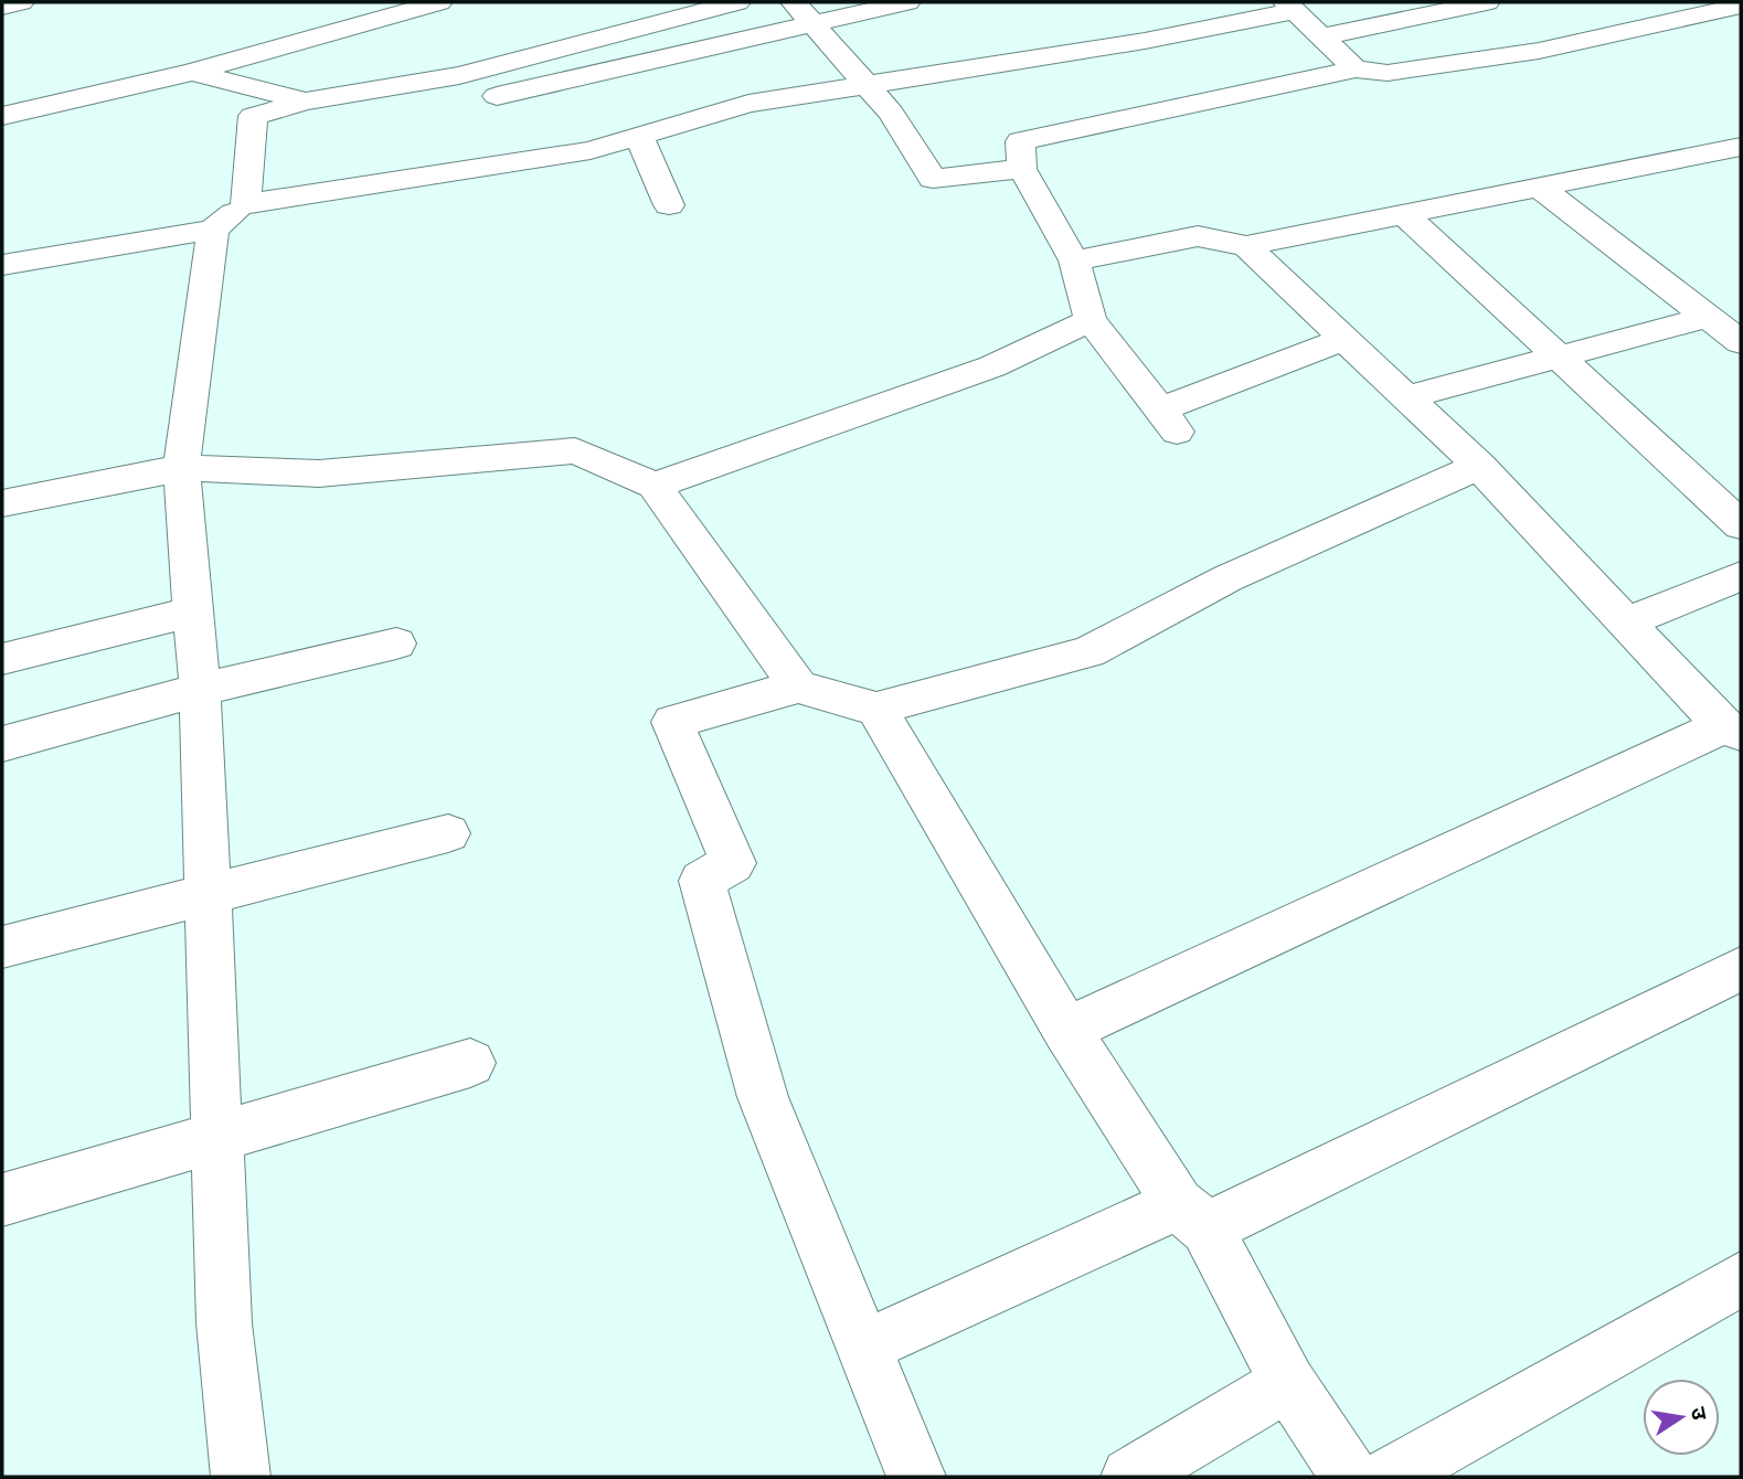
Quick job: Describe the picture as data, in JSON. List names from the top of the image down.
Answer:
{
  "north": "right"
}
